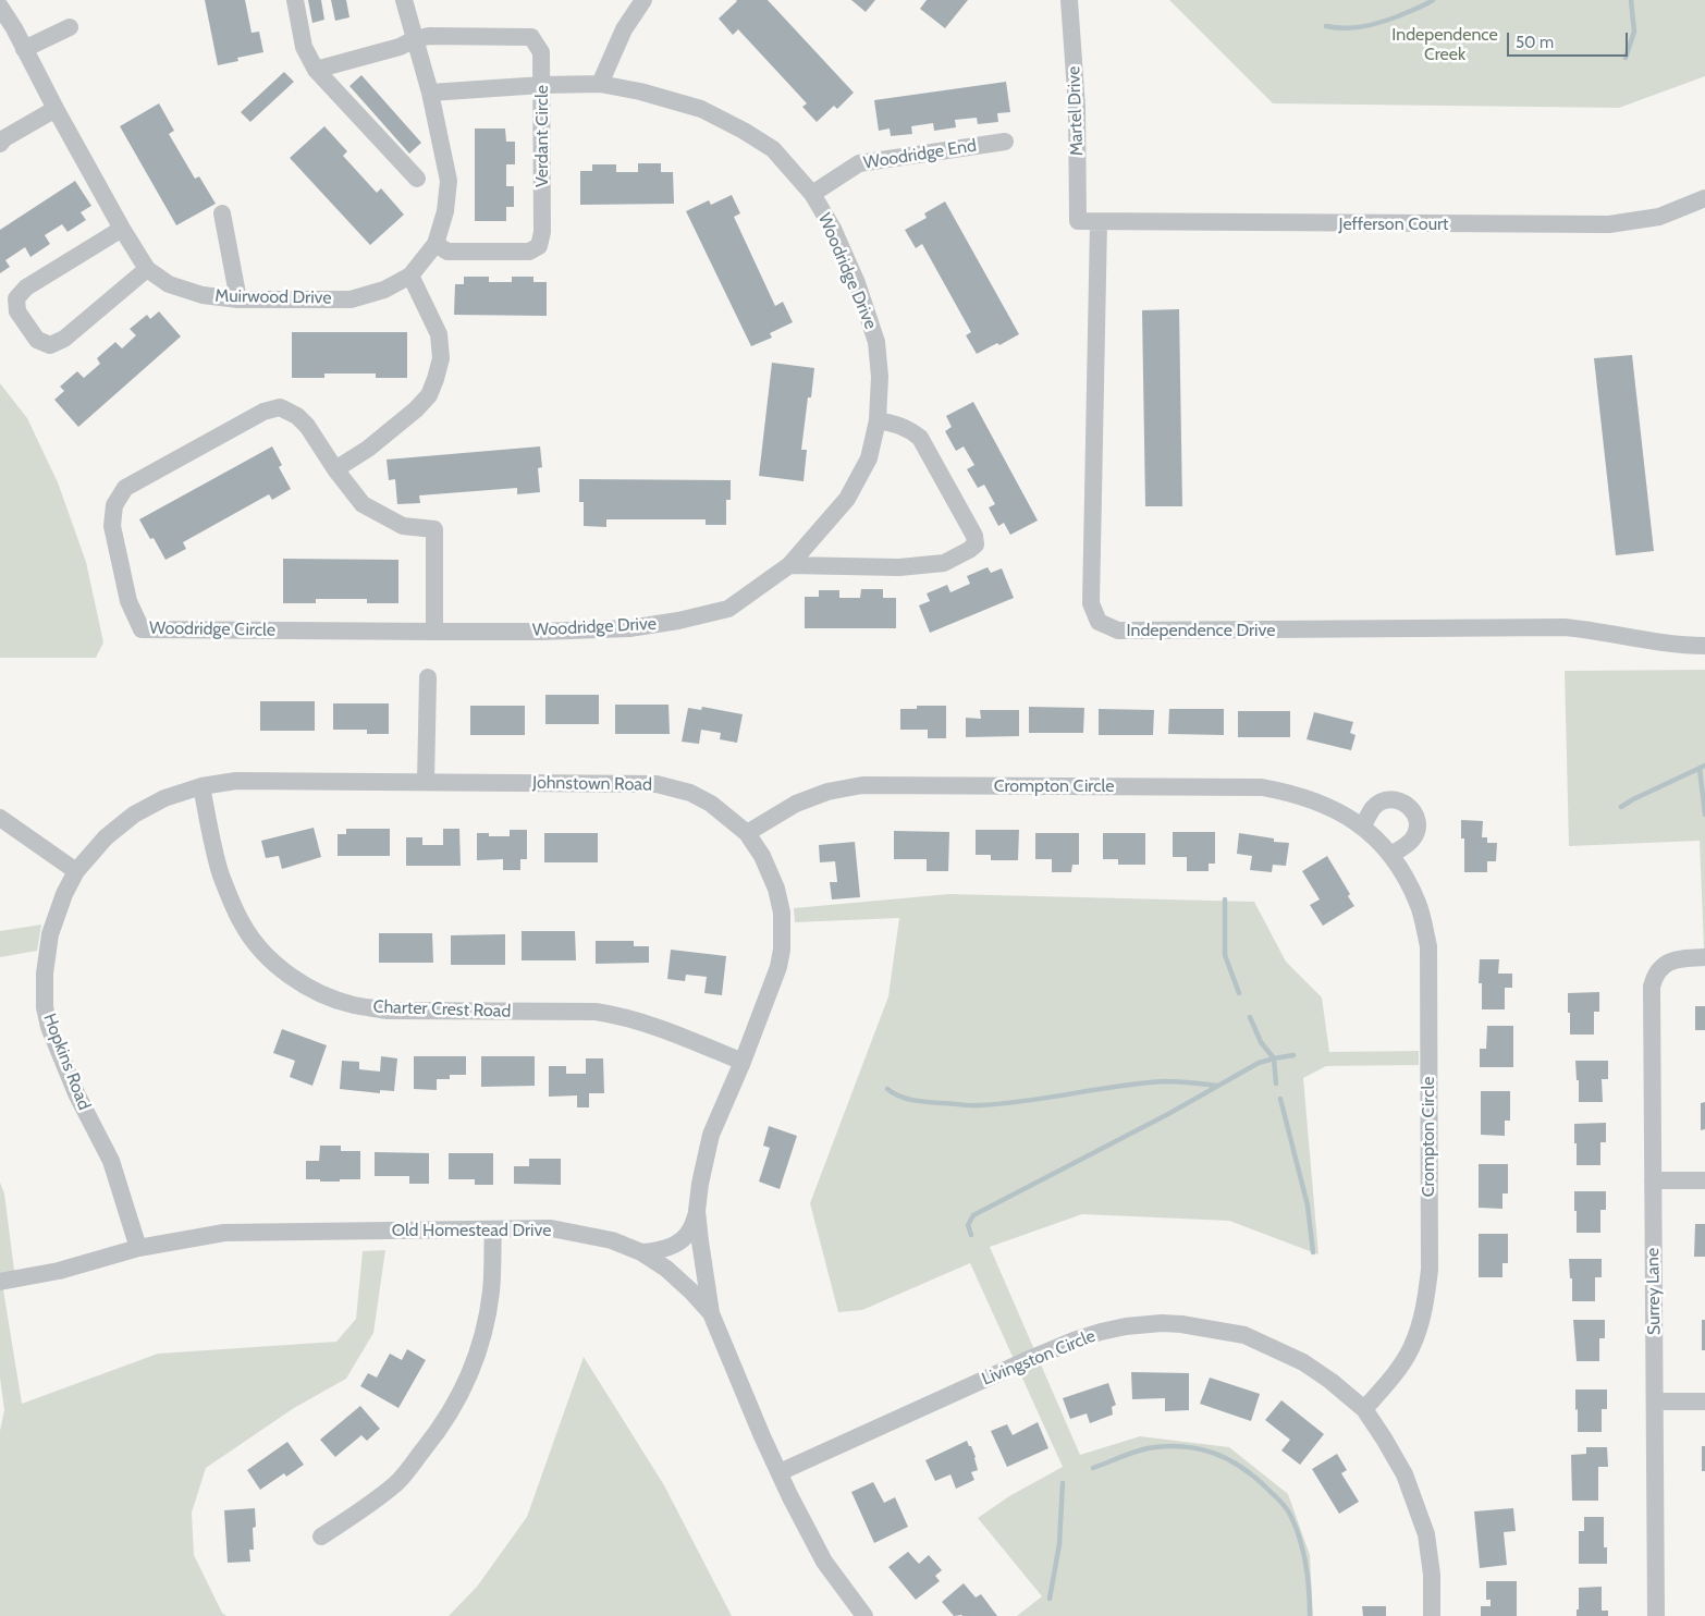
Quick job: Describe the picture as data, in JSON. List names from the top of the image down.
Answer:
{
  "streets": {
    "street": [
      "Martel Drive",
      "Verdant Circle",
      "Woodridge End",
      "Jefferson Court",
      "Woodridge Drive",
      "Muirwood Drive",
      "Woodridge Circle",
      "Independence Drive",
      "Johnstown Road",
      "Crompton Circle",
      "Charter Crest Road",
      "Hopkins Road",
      "Old Homestead Drive",
      "Surrey Lane",
      "Livingston Circle"
    ]
  },
  "crossings": [
    ["Martel Drive", "Jefferson Court"],
    ["Verdant Circle", "Woodridge Drive"],
    ["Verdant Circle", "Muirwood Drive"],
    ["Woodridge End", "Woodridge Drive"],
    ["Jefferson Court", "Independence Drive"],
    ["Woodridge Drive", "Muirwood Drive"],
    ["Woodridge Drive", "Woodridge Circle"],
    ["Johnstown Road", "Crompton Circle"],
    ["Johnstown Road", "Charter Crest Road"],
    ["Johnstown Road", "Hopkins Road"],
    ["Johnstown Road", "Old Homestead Drive"],
    ["Crompton Circle", "Livingston Circle"],
    ["Hopkins Road", "Old Homestead Drive"],
    ["Old Homestead Drive", "Livingston Circle"]
  ],
  "parks": ["Independence Creek"],
  "scale_bar": "50 m"
}
